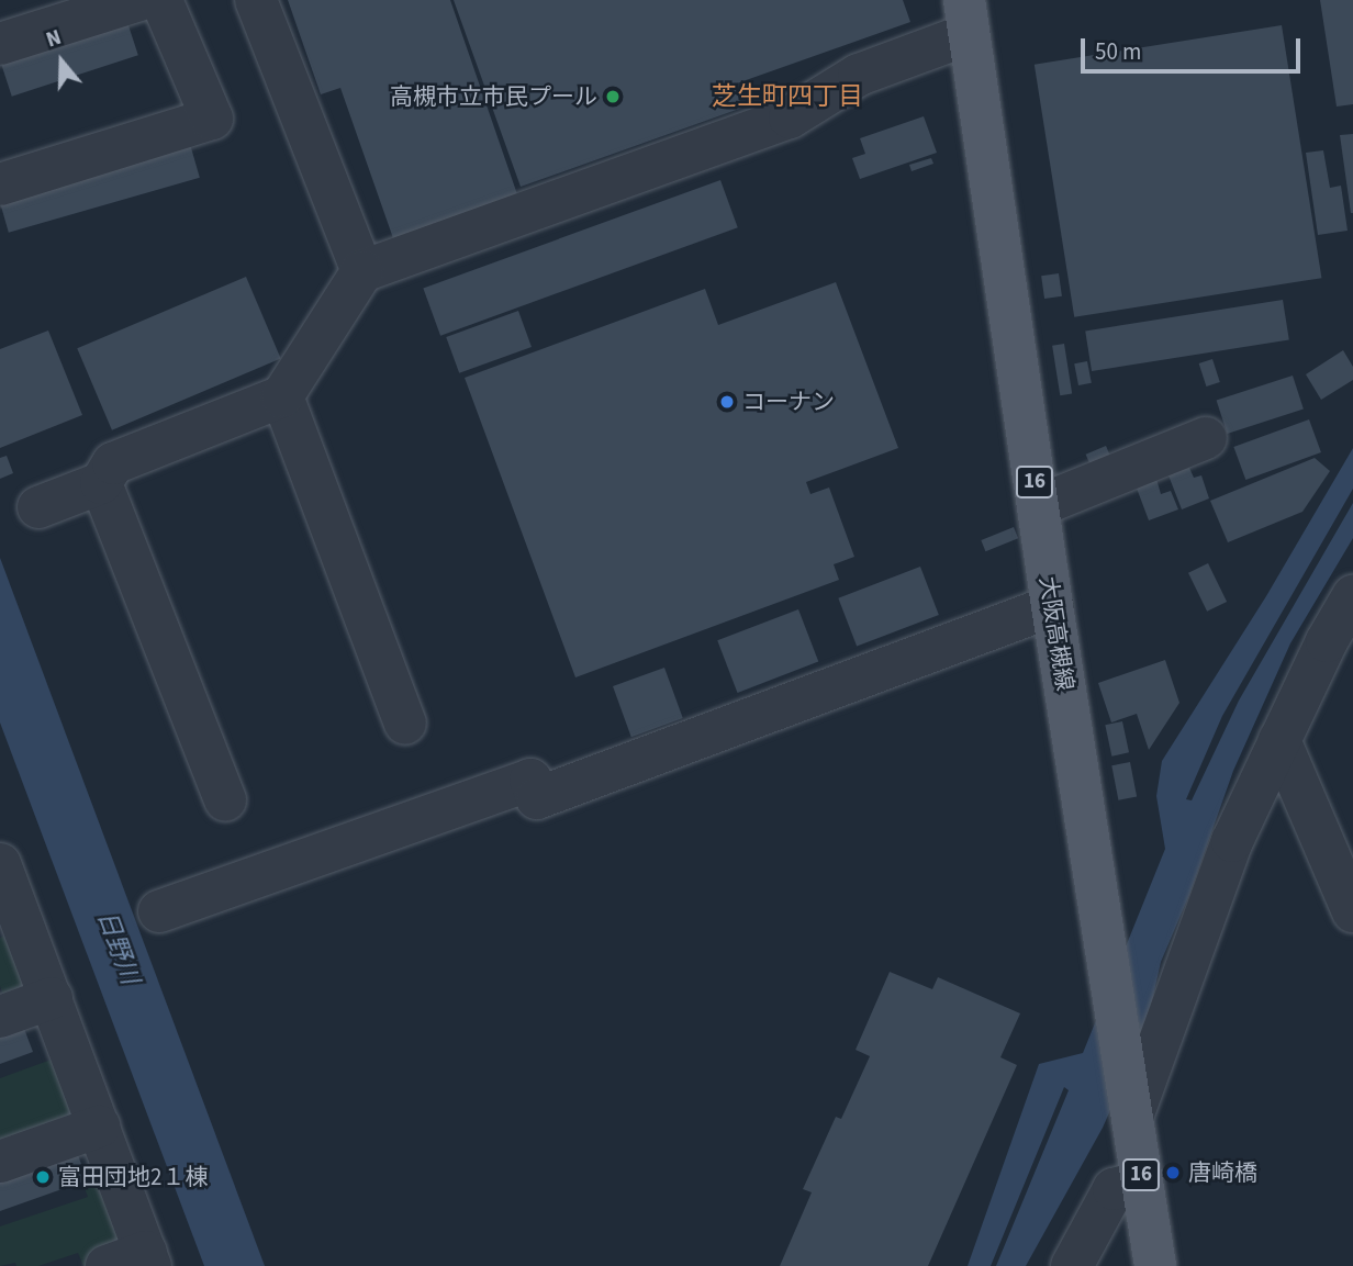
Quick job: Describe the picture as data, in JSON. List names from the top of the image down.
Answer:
{
  "streets": {
    "main road": ["16", "大阪高槻線"]
  },
  "districts": ["芝生町四丁目"],
  "water": ["日野川"],
  "places": [
    "高槻市立市民プール",
    "コーナン",
    "唐崎橋",
    "富田団地2１棟"
  ],
  "scale_bar": "50 m",
  "north": "top"
}
